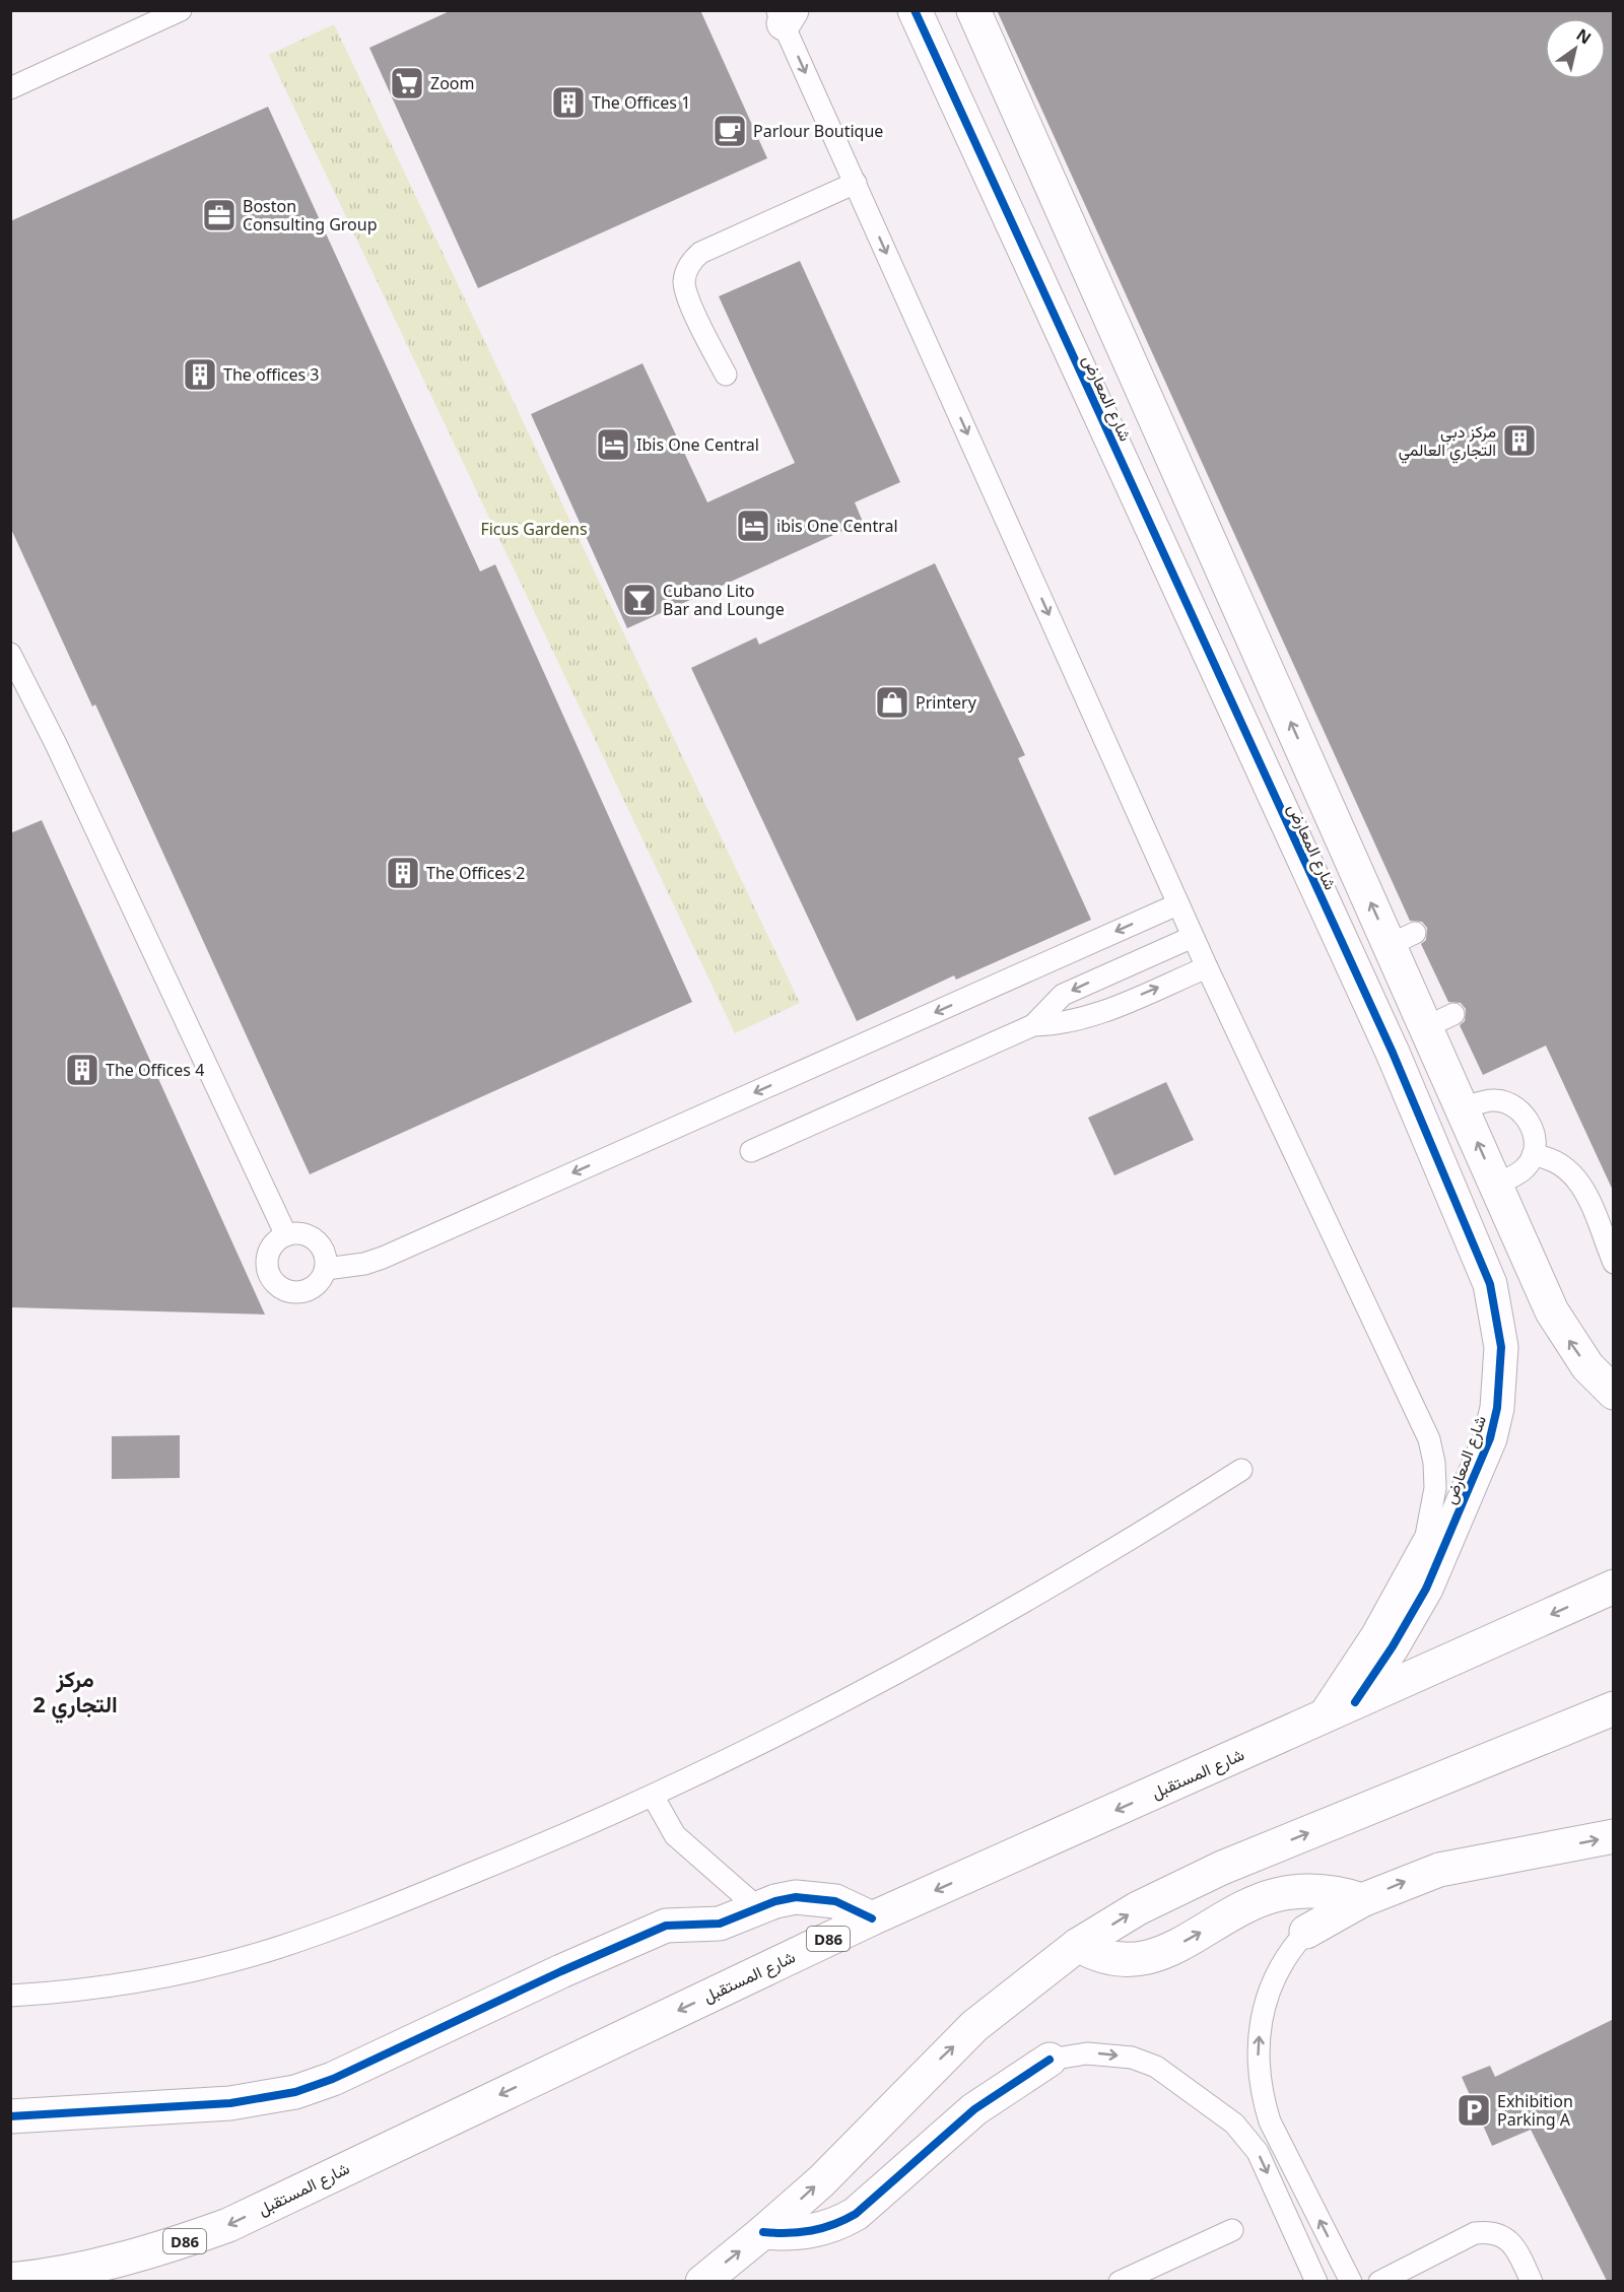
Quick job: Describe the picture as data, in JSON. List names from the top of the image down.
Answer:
{
  "streets": {
    "street": ["شارع المعارض", "شارع المستقبل", "D86"]
  },
  "crossings": [
    ["شارع المعارض", "شارع المستقبل"]
  ],
  "districts": ["مركز التجاري 2"],
  "parks": ["Ficus Gardens"],
  "places": {
    "supermarket": ["Zoom"],
    "building": [
      "The Offices 1",
      "The offices 3",
      "مركز دبي التجاري العالمي",
      "The Offices 2",
      "The Offices 4"
    ],
    "cafe": ["Parlour Boutique"],
    "office": ["Boston Consulting Group"],
    "hotel": ["Ibis One Central", "ibis One Central"],
    "bar": ["Cubano Lito Bar and Lounge"],
    "shop": ["Printery"],
    "parking": ["Exhibition Parking A"]
  },
  "north": "top right"
}
